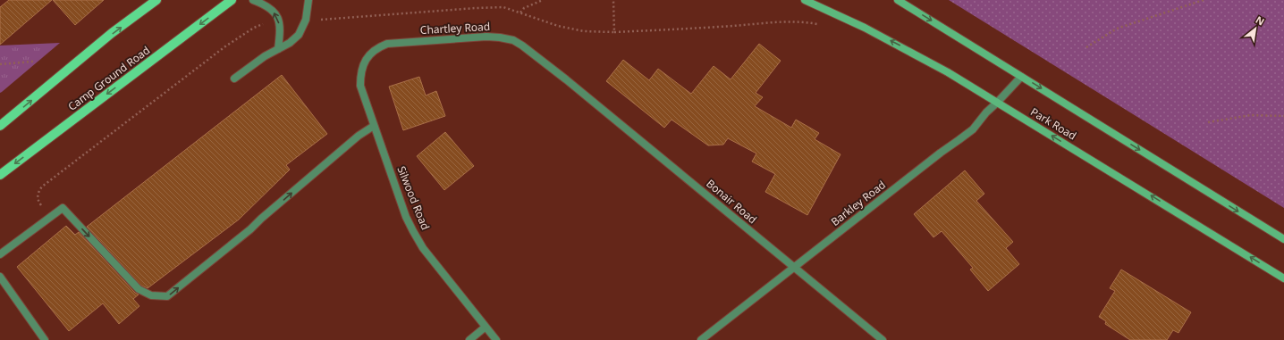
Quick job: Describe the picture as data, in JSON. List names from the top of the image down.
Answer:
{
  "streets": {
    "main road": ["Camp Ground Road", "Park Road"],
    "street": [
      "Chartley Road",
      "Silwood Road",
      "Bonair Road",
      "Barkley Road"
    ]
  },
  "crossings": [
    ["Chartley Road", "Silwood Road"],
    ["Chartley Road", "Bonair Road"],
    ["Park Road", "Barkley Road"],
    ["Bonair Road", "Barkley Road"]
  ],
  "north": "top right"
}
